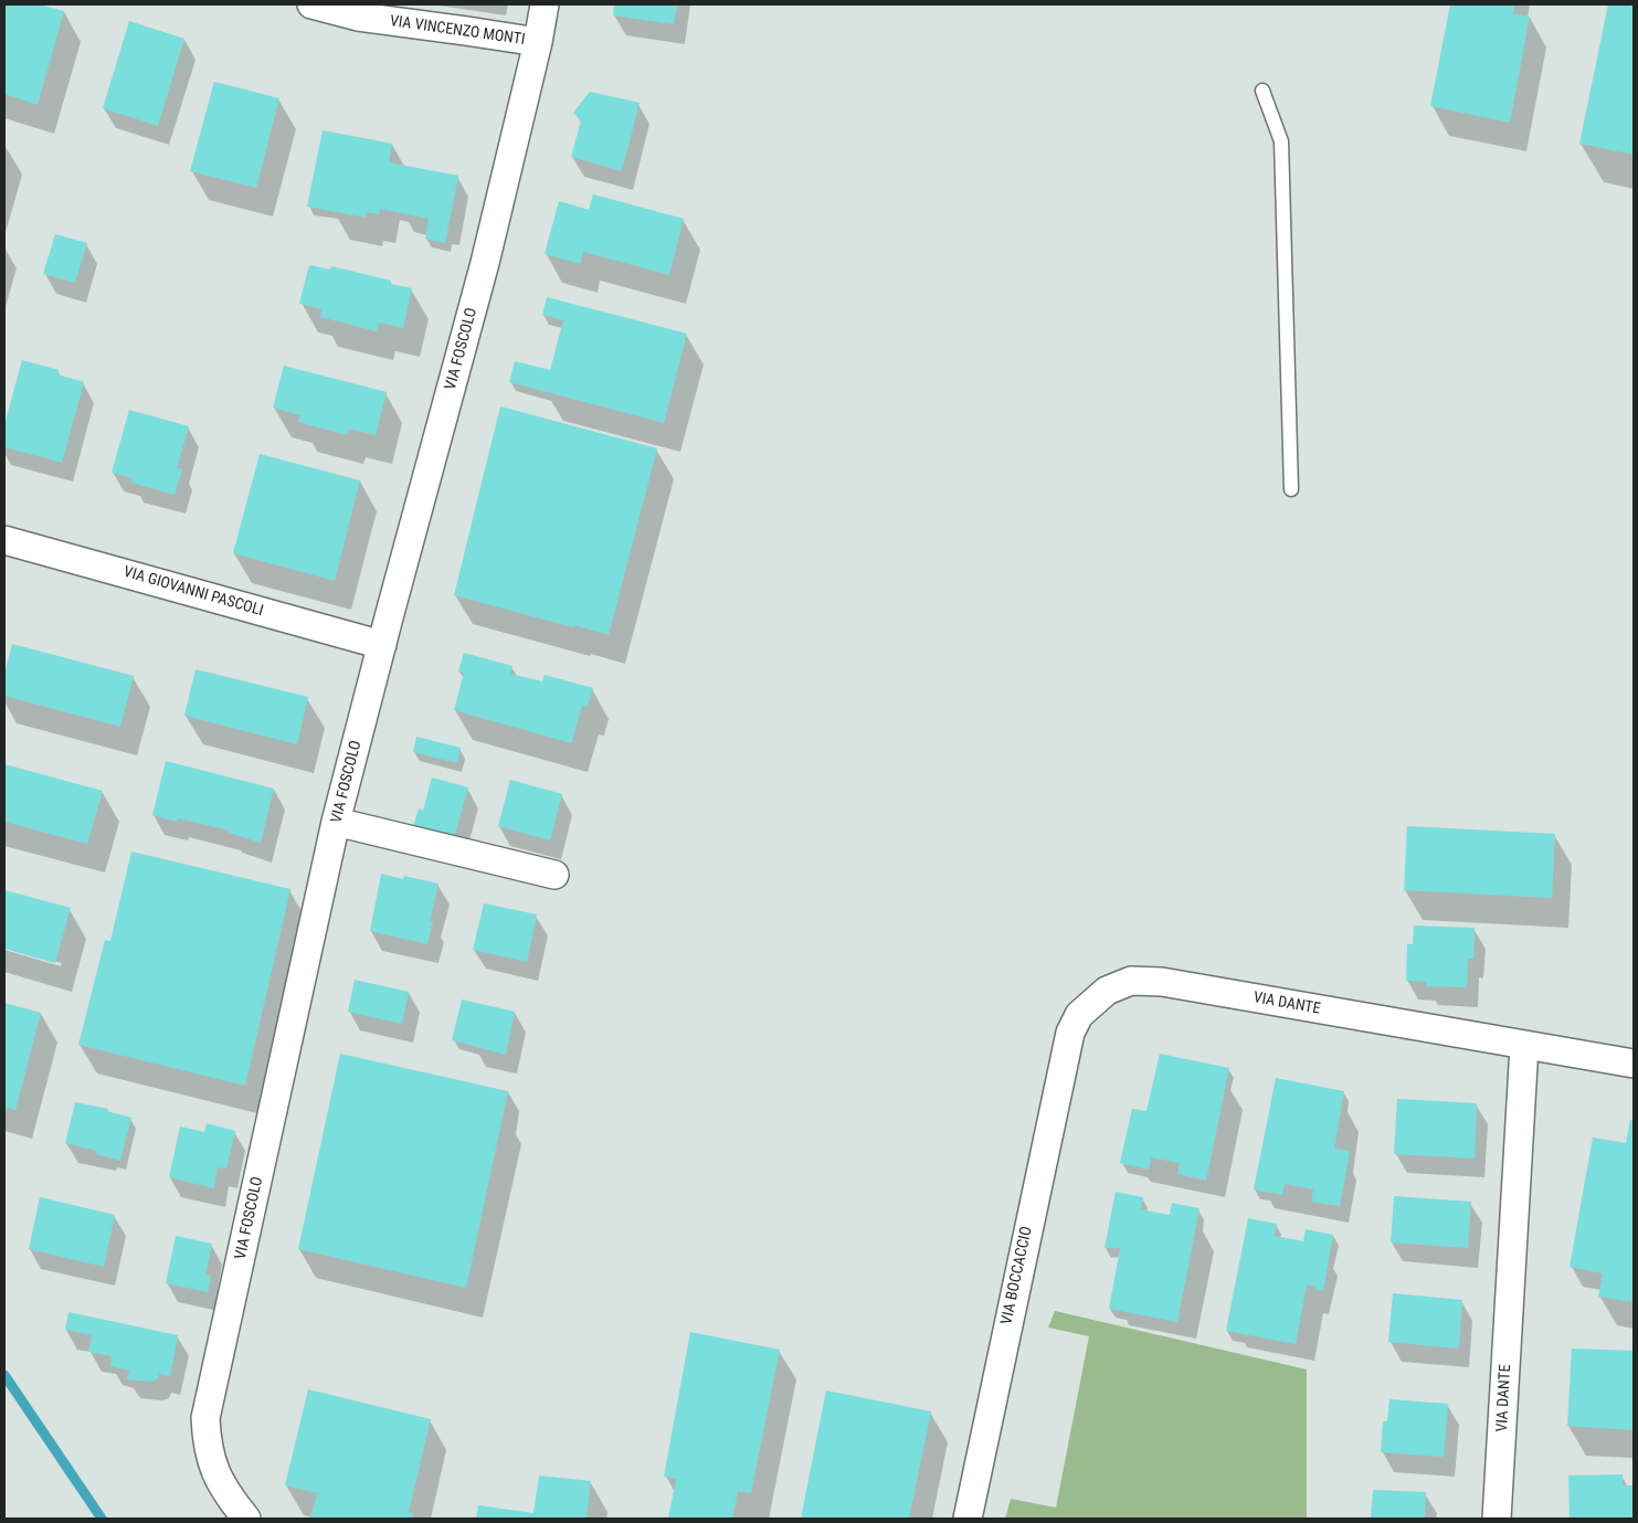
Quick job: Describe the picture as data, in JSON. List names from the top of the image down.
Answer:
{
  "streets": {
    "street": [
      "VIA VINCENZO MONTI",
      "VIA FOSCOLO",
      "VIA GIOVANNI PASCOLI",
      "VIA DANTE",
      "VIA BOCCACCIO"
    ]
  },
  "crossings": [
    ["VIA VINCENZO MONTI", "VIA FOSCOLO"],
    ["VIA FOSCOLO", "VIA GIOVANNI PASCOLI"],
    ["VIA DANTE", "VIA BOCCACCIO"]
  ]
}
